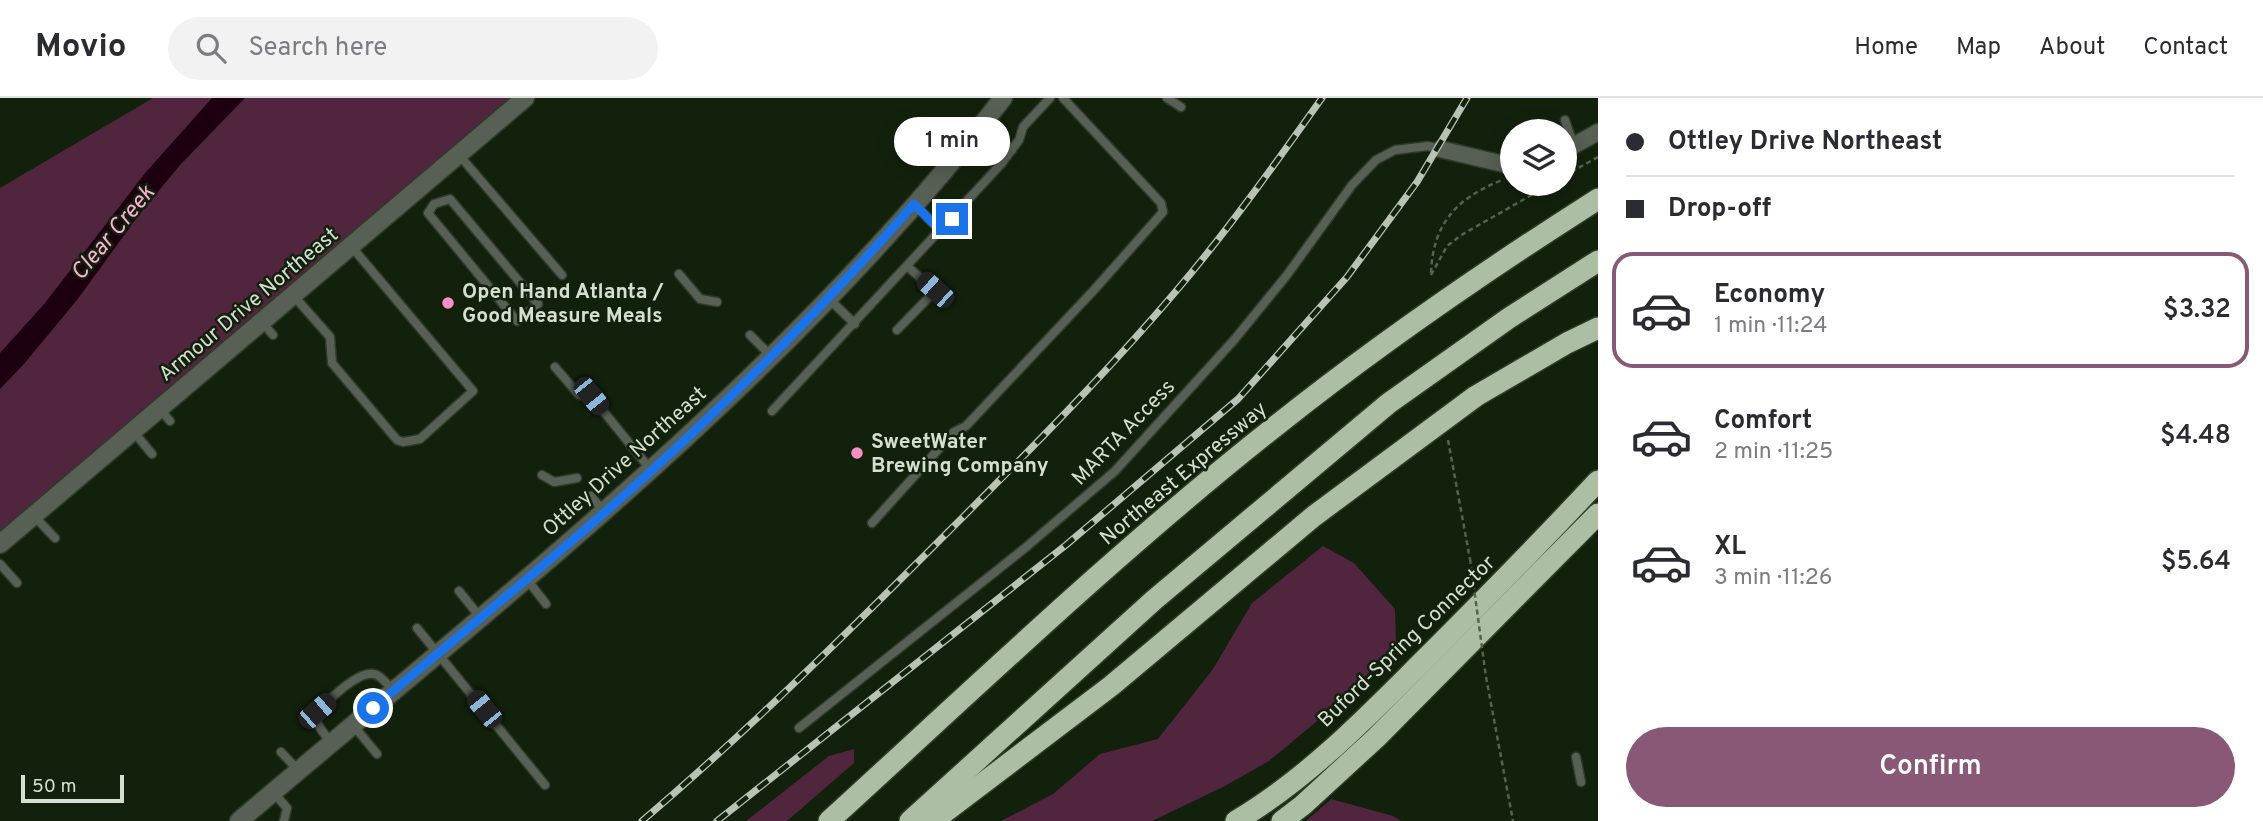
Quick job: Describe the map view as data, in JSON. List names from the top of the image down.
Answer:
{
  "streets": {
    "highway": ["Northeast Expressway", "Buford-Spring Connector"],
    "street": ["Armour Drive Northeast", "Ottley Drive Northeast"],
    "lane": ["MARTA Access"]
  },
  "water": ["Clear Creek"],
  "places": ["Open Hand Atlanta / Good Measure Meals", "SweetWater Brewing Company"],
  "scale_bar": "50 m",
  "page": {
    "header": "Movio",
    "search": "Search here",
    "nav": [
      "Home",
      "Map",
      "About",
      "Contact"
    ],
    "banner": ["Ottley Drive Northeast", "Drop-off"],
    "bubble": "1 min",
    "list": [
      {
        "name": "Economy",
        "note": "1 min · 11:24",
        "value": "$3.32"
      },
      {
        "name": "Comfort",
        "note": "2 min · 11:25",
        "value": "$4.48"
      },
      {
        "name": "XL",
        "note": "3 min · 11:26",
        "value": "$5.64"
      }
    ],
    "buttons": "Confirm",
    "scale": "50 m"
  }
}
